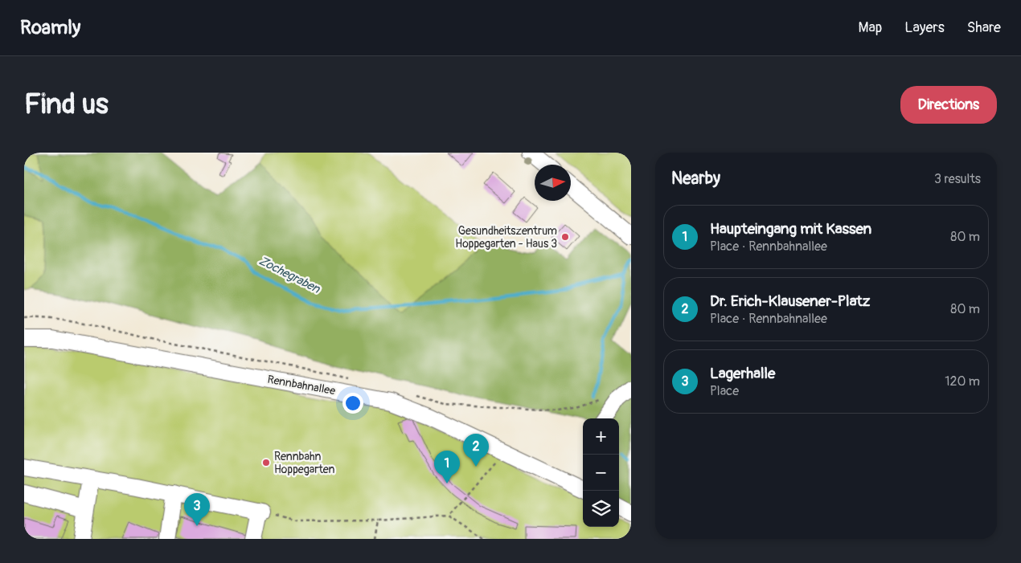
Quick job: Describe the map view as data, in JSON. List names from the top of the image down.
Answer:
{
  "streets": {
    "street": ["Rennbahnallee"]
  },
  "water": ["Zochegraben"],
  "places": ["Gesundheitszentrum Hoppegarten - Haus 3", "Rennbahn Hoppegarten"],
  "north": "right",
  "page": {
    "header": "Roamly",
    "nav": ["Map", "Layers", "Share"],
    "buttons": "Directions",
    "title": "Find us",
    "heading": ["Nearby", "3 results"],
    "list": [
      {
        "mark": "1",
        "name": "Haupteingang mit Kassen",
        "note": "Place · Rennbahnallee",
        "value": "80 m"
      },
      {
        "mark": "2",
        "name": "Dr. Erich-Klausener-Platz",
        "note": "Place · Rennbahnallee",
        "value": "80 m"
      },
      {
        "mark": "3",
        "name": "Lagerhalle",
        "note": "Place",
        "value": "120 m"
      }
    ],
    "map_buttons": ["+", "−"],
    "pins": ["2", "1", "3"]
  }
}
